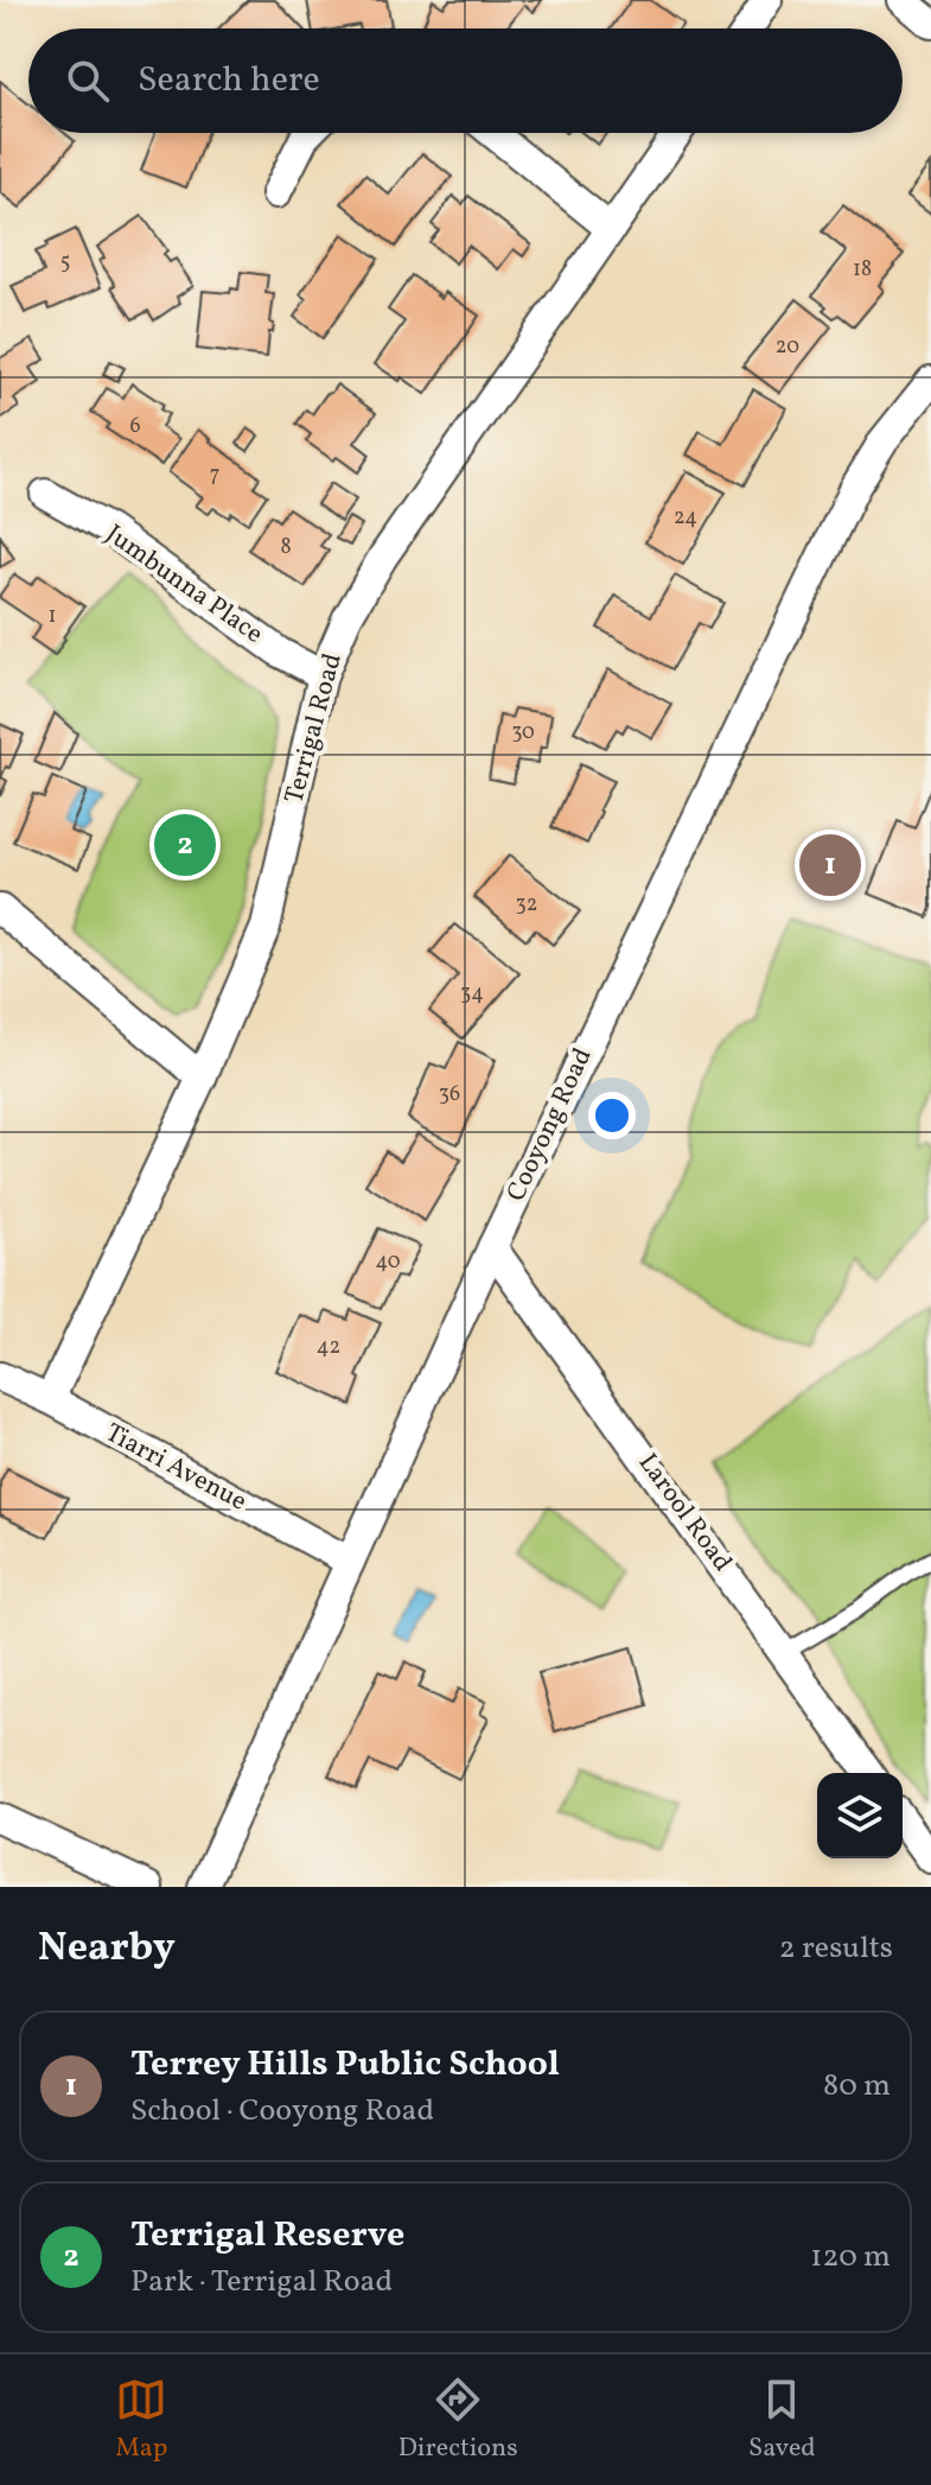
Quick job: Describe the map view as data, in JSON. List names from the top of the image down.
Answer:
{
  "streets": {
    "street": [
      "Jumbunna Place",
      "Terrigal Road",
      "Cooyong Road",
      "Tiarri Avenue",
      "Larool Road"
    ]
  },
  "crossings": [
    ["Jumbunna Place", "Terrigal Road"],
    ["Terrigal Road", "Tiarri Avenue"],
    ["Cooyong Road", "Tiarri Avenue"],
    ["Cooyong Road", "Larool Road"]
  ],
  "house_numbers": [
    "5",
    "18",
    "20",
    "6",
    "7",
    "24",
    "8",
    "1",
    "30",
    "32",
    "34",
    "36",
    "40",
    "42"
  ],
  "page": {
    "search": "Search here",
    "pins": ["2", "1"],
    "heading": ["Nearby", "2 results"],
    "list": [
      {
        "mark": "1",
        "name": "Terrey Hills Public School",
        "note": "School · Cooyong Road",
        "value": "80 m"
      },
      {
        "mark": "2",
        "name": "Terrigal Reserve",
        "note": "Park · Terrigal Road",
        "value": "120 m"
      }
    ],
    "nav": ["Map", "Directions", "Saved"]
  }
}
